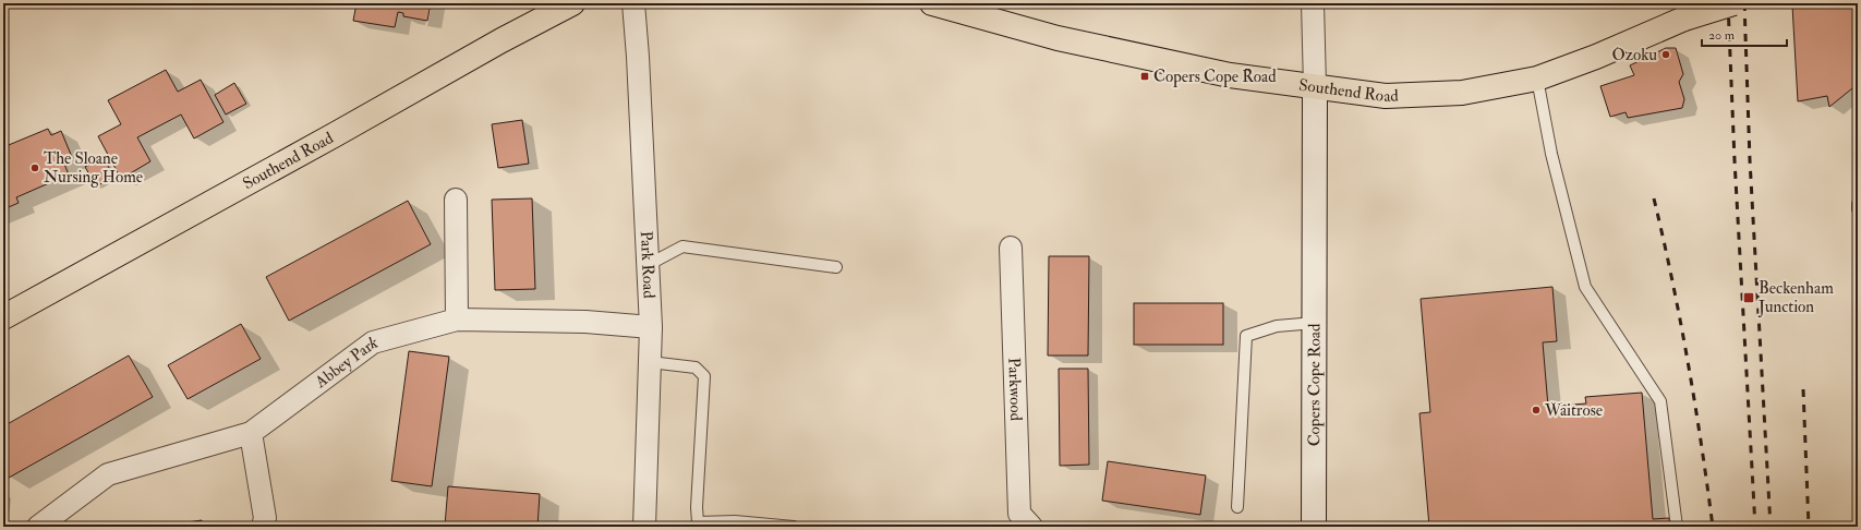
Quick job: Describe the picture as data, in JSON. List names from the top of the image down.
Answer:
{
  "streets": {
    "main road": ["Southend Road"],
    "street": [
      "Park Road",
      "Abbey Park",
      "Copers Cope Road",
      "Parkwood"
    ]
  },
  "crossings": [
    ["Southend Road", "Copers Cope Road"],
    ["Park Road", "Abbey Park"]
  ],
  "places": {
    "other": ["Ozoku", "The Sloane Nursing Home", "Waitrose"],
    "transit": ["Copers Cope Road", "Beckenham Junction"]
  },
  "scale_bar": "20 m"
}
